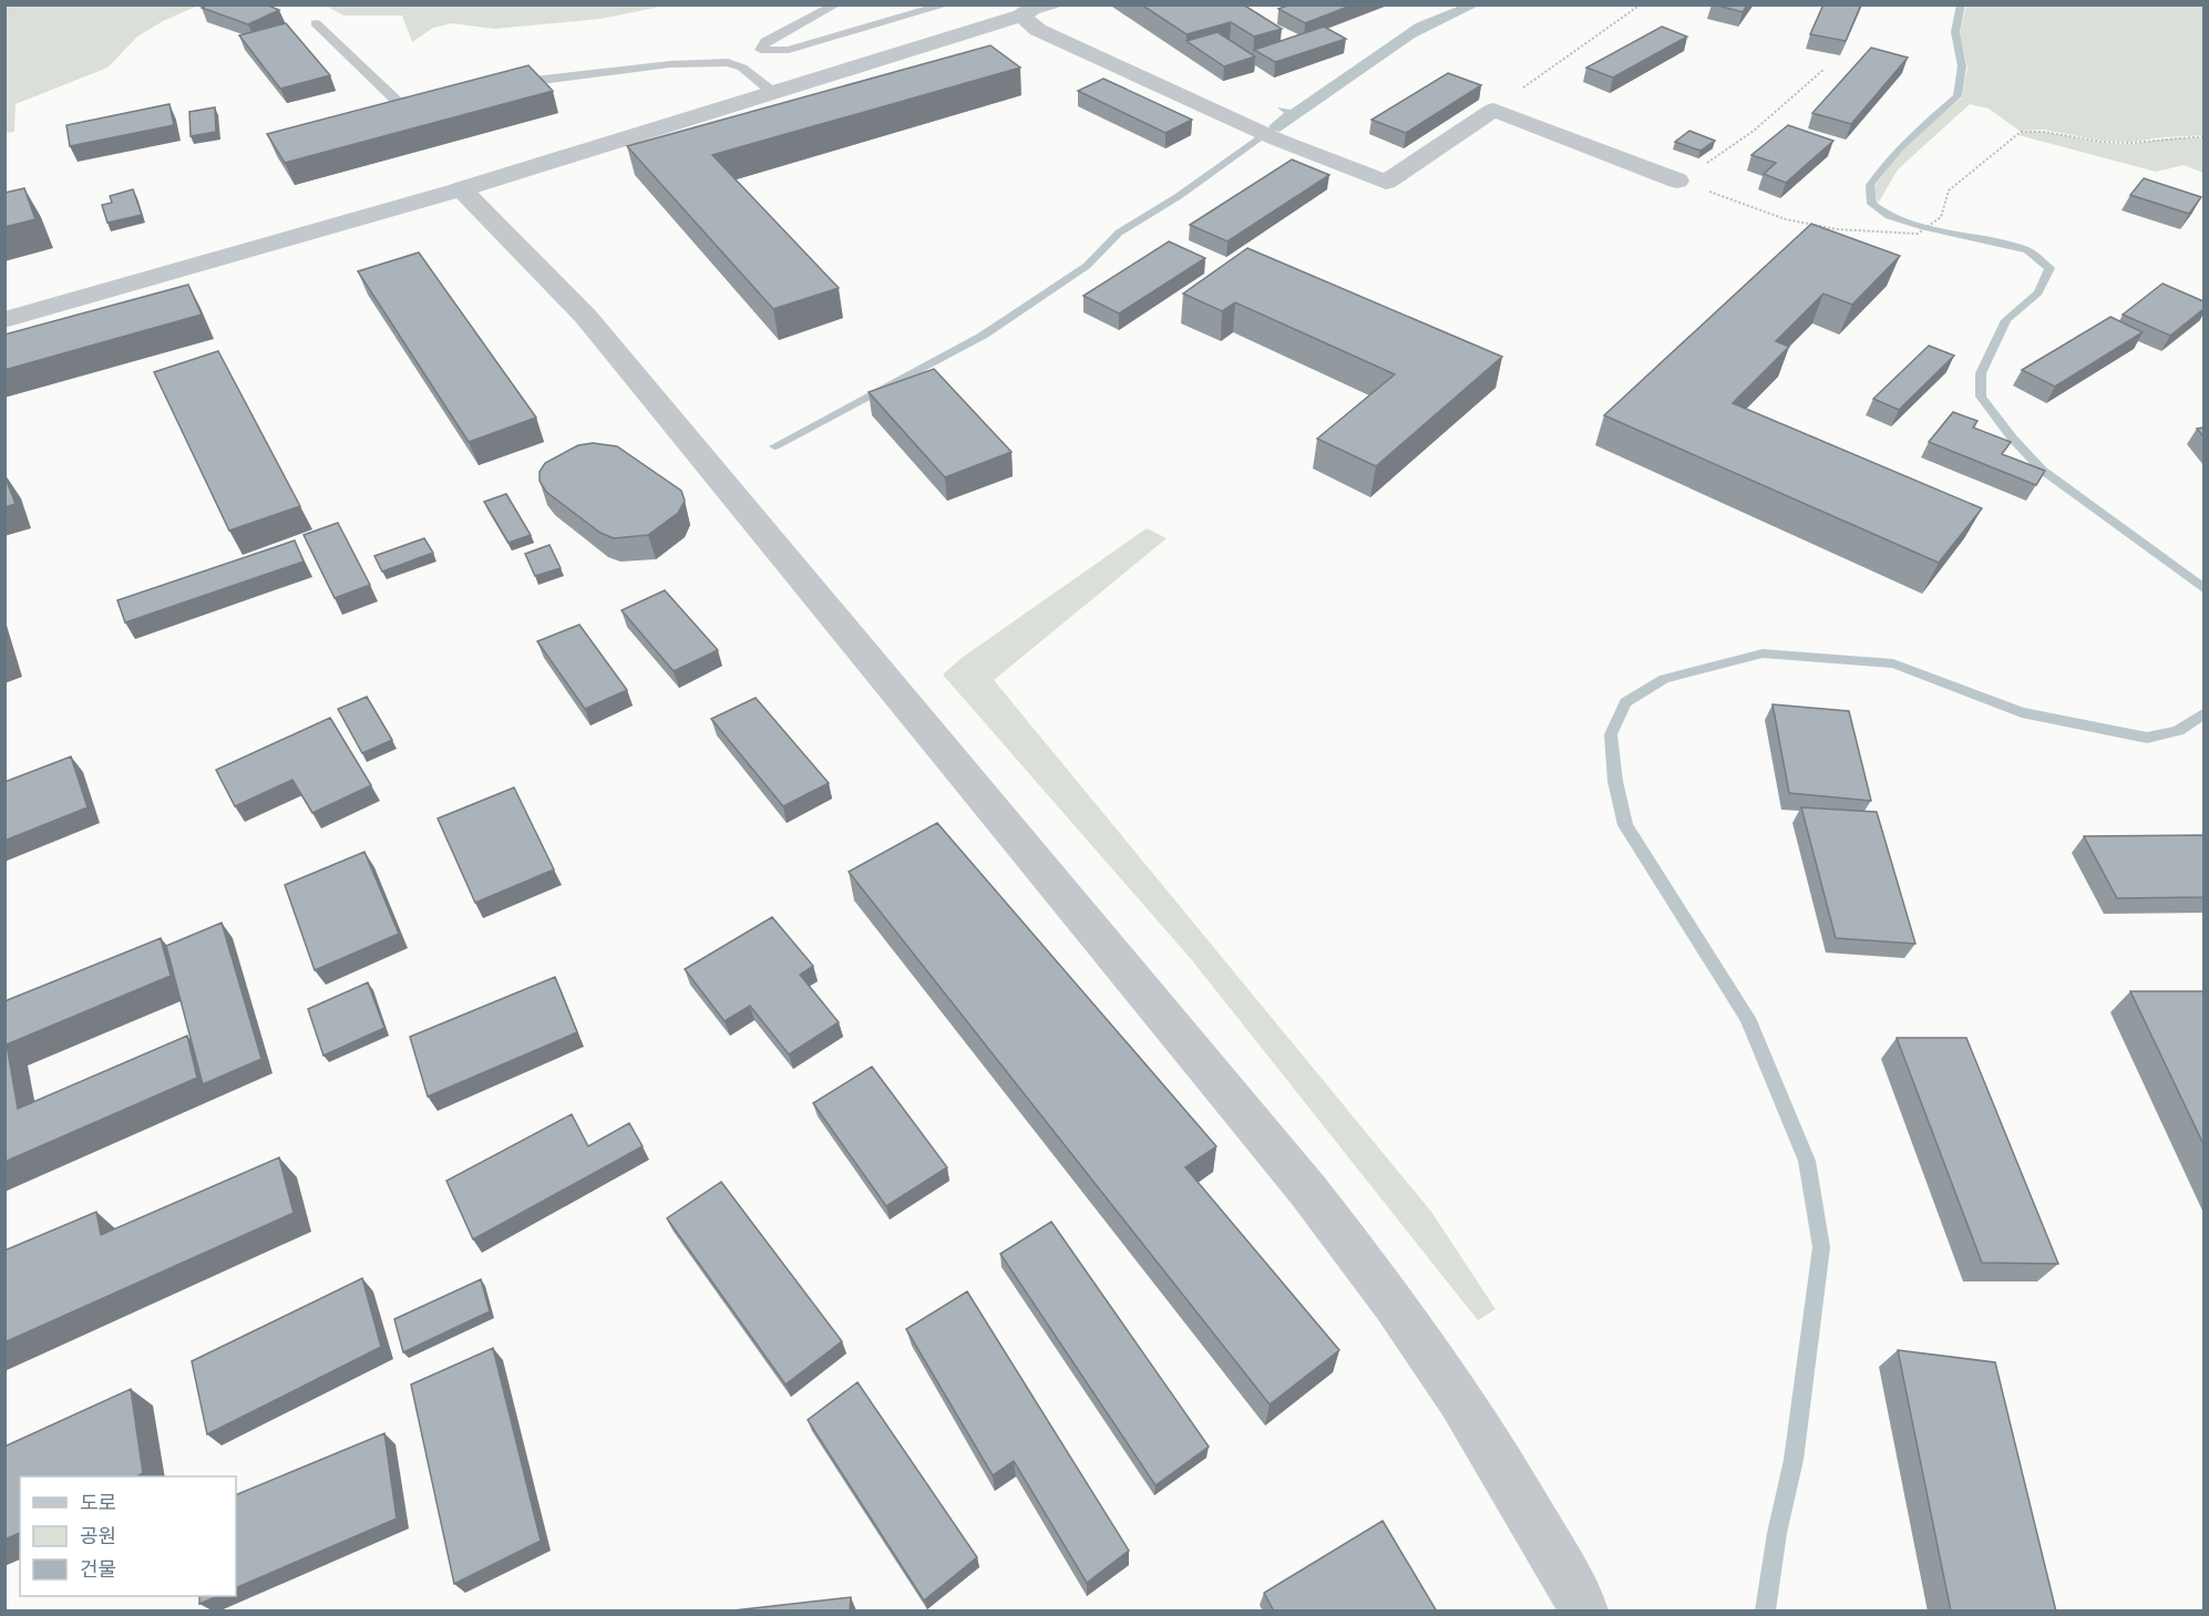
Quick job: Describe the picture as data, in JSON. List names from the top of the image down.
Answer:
{
  "legend": ["도로", "공원", "건물"]
}
